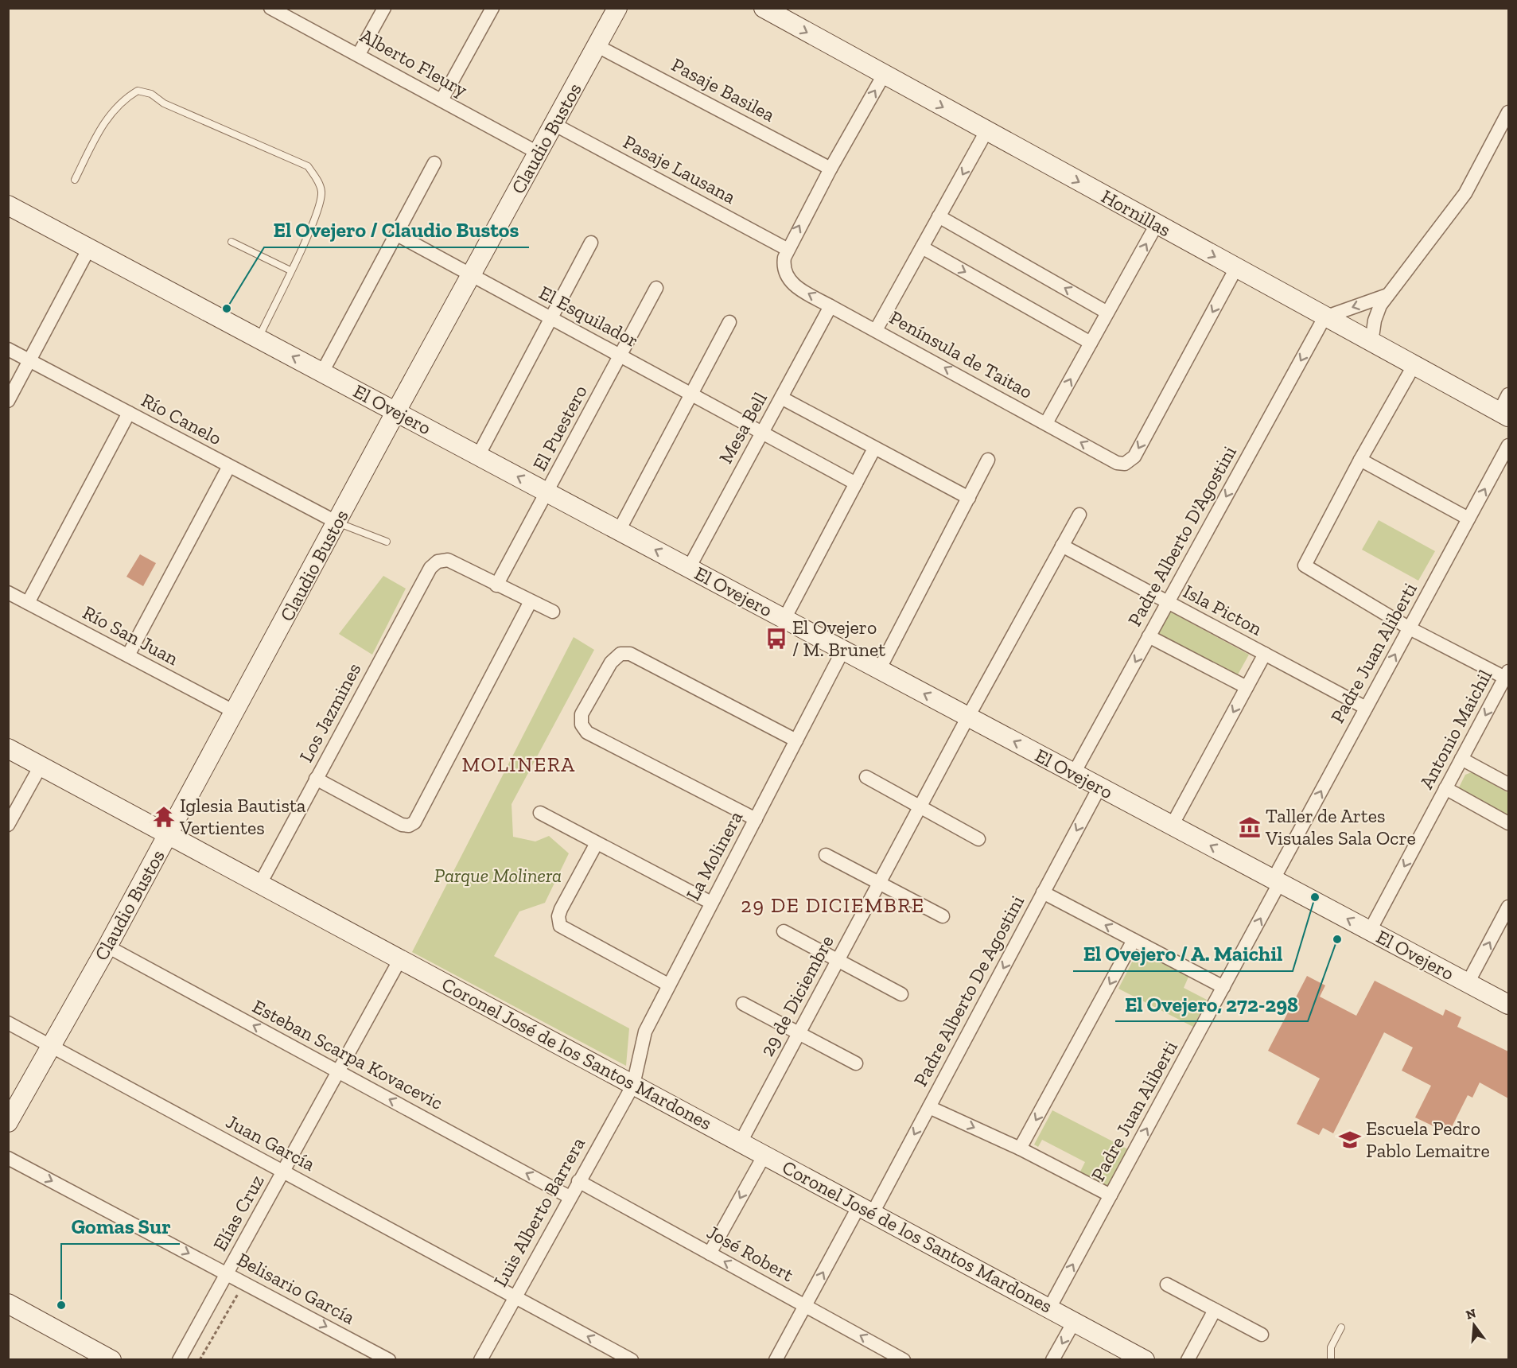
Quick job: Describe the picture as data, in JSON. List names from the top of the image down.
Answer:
{
  "streets": {
    "street": [
      "Alberto Fleury",
      "Pasaje Basilea",
      "Claudio Bustos",
      "Pasaje Lausana",
      "Hornillas",
      "El Esquilador",
      "Península de Taitao",
      "El Ovejero",
      "Río Canelo",
      "El Puestero",
      "Mesa Bell",
      "Padre Alberto D'Agostini",
      "Isla Picton",
      "Río San Juan",
      "Padre Juan Aliberti",
      "Los Jazmines",
      "Antonio Maichil",
      "La Molinera",
      "Padre Alberto De Agostini",
      "29 de Diciembre",
      "Coronel José de los Santos Mardones",
      "Esteban Scarpa Kovacevic",
      "Juan García",
      "Luis Alberto Barrera",
      "Elías Cruz",
      "José Robert",
      "Belisario García"
    ]
  },
  "crossings": [
    ["Alberto Fleury", "Claudio Bustos"],
    ["Pasaje Basilea", "Claudio Bustos"],
    ["Claudio Bustos", "Pasaje Lausana"],
    ["Claudio Bustos", "El Esquilador"],
    ["Claudio Bustos", "El Ovejero"],
    ["Claudio Bustos", "Río Canelo"],
    ["Claudio Bustos", "Río San Juan"],
    ["Claudio Bustos", "Coronel José de los Santos Mardones"],
    ["Claudio Bustos", "Esteban Scarpa Kovacevic"],
    ["Claudio Bustos", "Juan García"],
    ["Pasaje Lausana", "Península de Taitao"],
    ["Hornillas", "Península de Taitao"],
    ["Hornillas", "Padre Alberto D'Agostini"],
    ["El Esquilador", "El Puestero"],
    ["El Esquilador", "Mesa Bell"],
    ["Península de Taitao", "Mesa Bell"],
    ["El Ovejero", "El Puestero"],
    ["El Ovejero", "Mesa Bell"],
    ["El Ovejero", "Padre Alberto D'Agostini"],
    ["El Ovejero", "Padre Juan Aliberti"],
    ["El Ovejero", "Antonio Maichil"],
    ["El Ovejero", "La Molinera"],
    ["El Ovejero", "Padre Alberto De Agostini"],
    ["El Ovejero", "29 de Diciembre"],
    ["El Puestero", "Los Jazmines"],
    ["Padre Alberto D'Agostini", "Isla Picton"],
    ["Isla Picton", "Padre Juan Aliberti"],
    ["Isla Picton", "29 de Diciembre"],
    ["Padre Juan Aliberti", "Coronel José de los Santos Mardones"],
    ["Los Jazmines", "Coronel José de los Santos Mardones"],
    ["La Molinera", "Coronel José de los Santos Mardones"],
    ["La Molinera", "Luis Alberto Barrera"],
    ["Padre Alberto De Agostini", "Coronel José de los Santos Mardones"],
    ["Padre Alberto De Agostini", "José Robert"],
    ["29 de Diciembre", "Coronel José de los Santos Mardones"],
    ["Coronel José de los Santos Mardones", "Luis Alberto Barrera"],
    ["Coronel José de los Santos Mardones", "Elías Cruz"],
    ["Esteban Scarpa Kovacevic", "Luis Alberto Barrera"],
    ["Esteban Scarpa Kovacevic", "Elías Cruz"],
    ["Juan García", "Luis Alberto Barrera"],
    ["Juan García", "Elías Cruz"],
    ["Luis Alberto Barrera", "José Robert"],
    ["Elías Cruz", "Belisario García"]
  ],
  "one_way": ["Esteban Scarpa Kovacevic", "José Robert", "Belisario García"],
  "districts": ["MOLINERA", "29 DE DICIEMBRE"],
  "parks": ["Parque Molinera"],
  "places": {
    "other": [
      "El Ovejero / Claudio Bustos",
      "El Ovejero / A. Maichil",
      "El Ovejero, 272-298",
      "Gomas Sur"
    ],
    "bus stop": ["El Ovejero / M. Brunet"],
    "temple": ["Iglesia Bautista Vertientes"],
    "museum": ["Taller de Artes Visuales Sala Ocre"],
    "school or university": ["Escuela Pedro Pablo Lemaitre"]
  },
  "north": "top"
}
